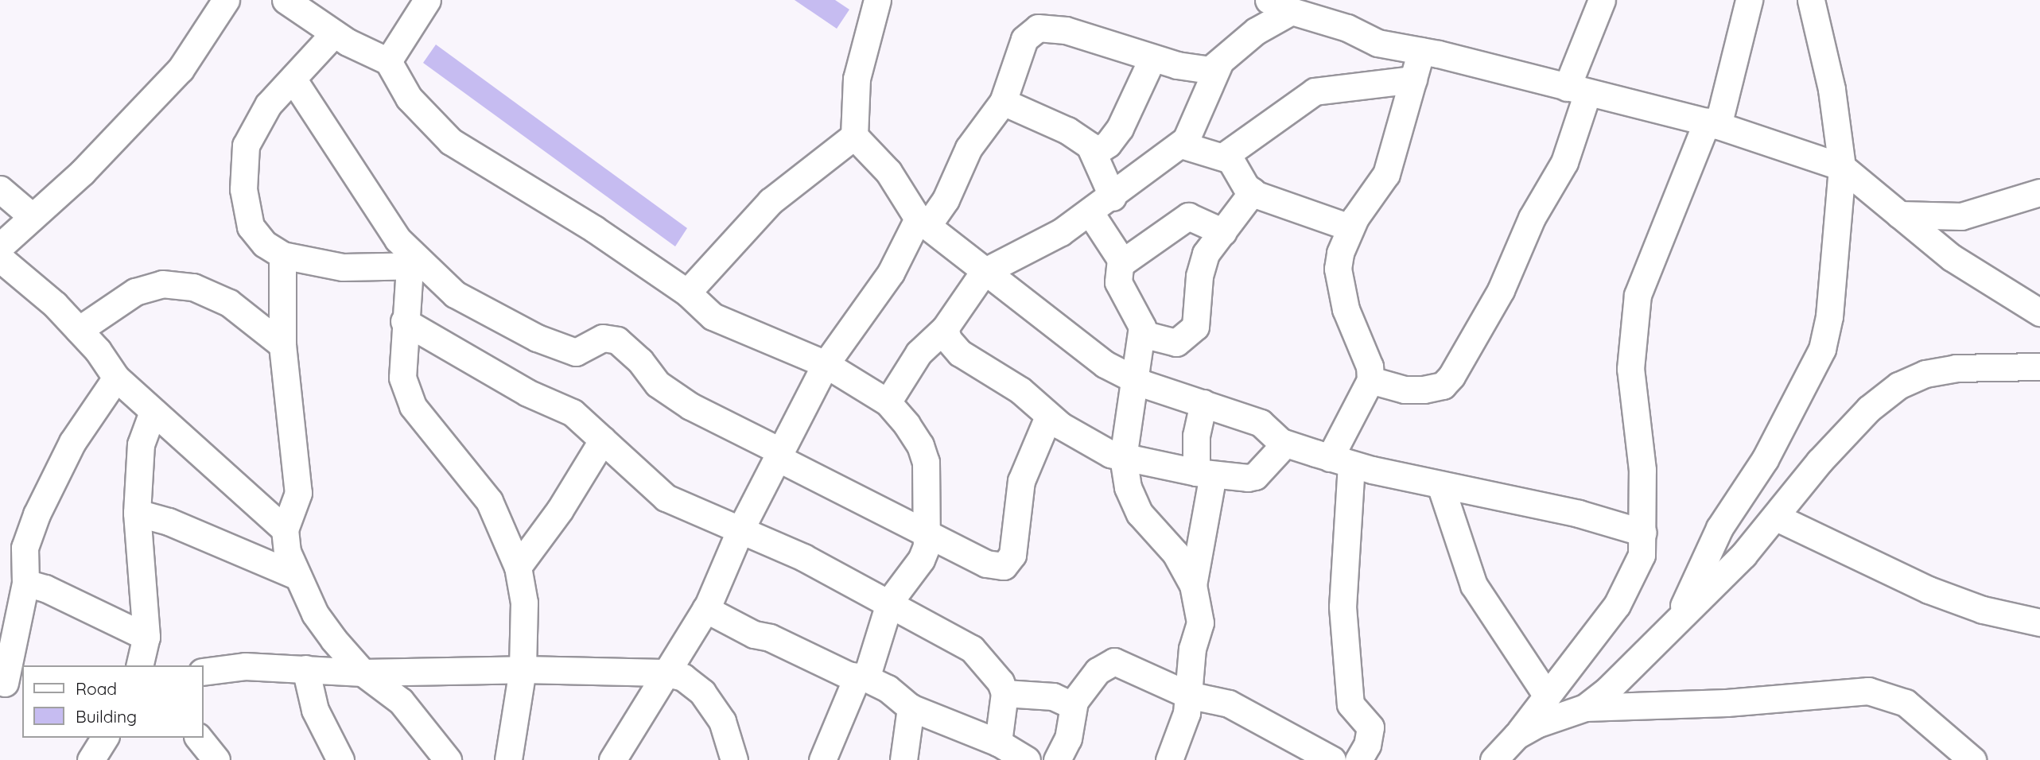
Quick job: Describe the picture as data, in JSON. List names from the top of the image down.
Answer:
{
  "legend": ["Road", "Building"]
}
